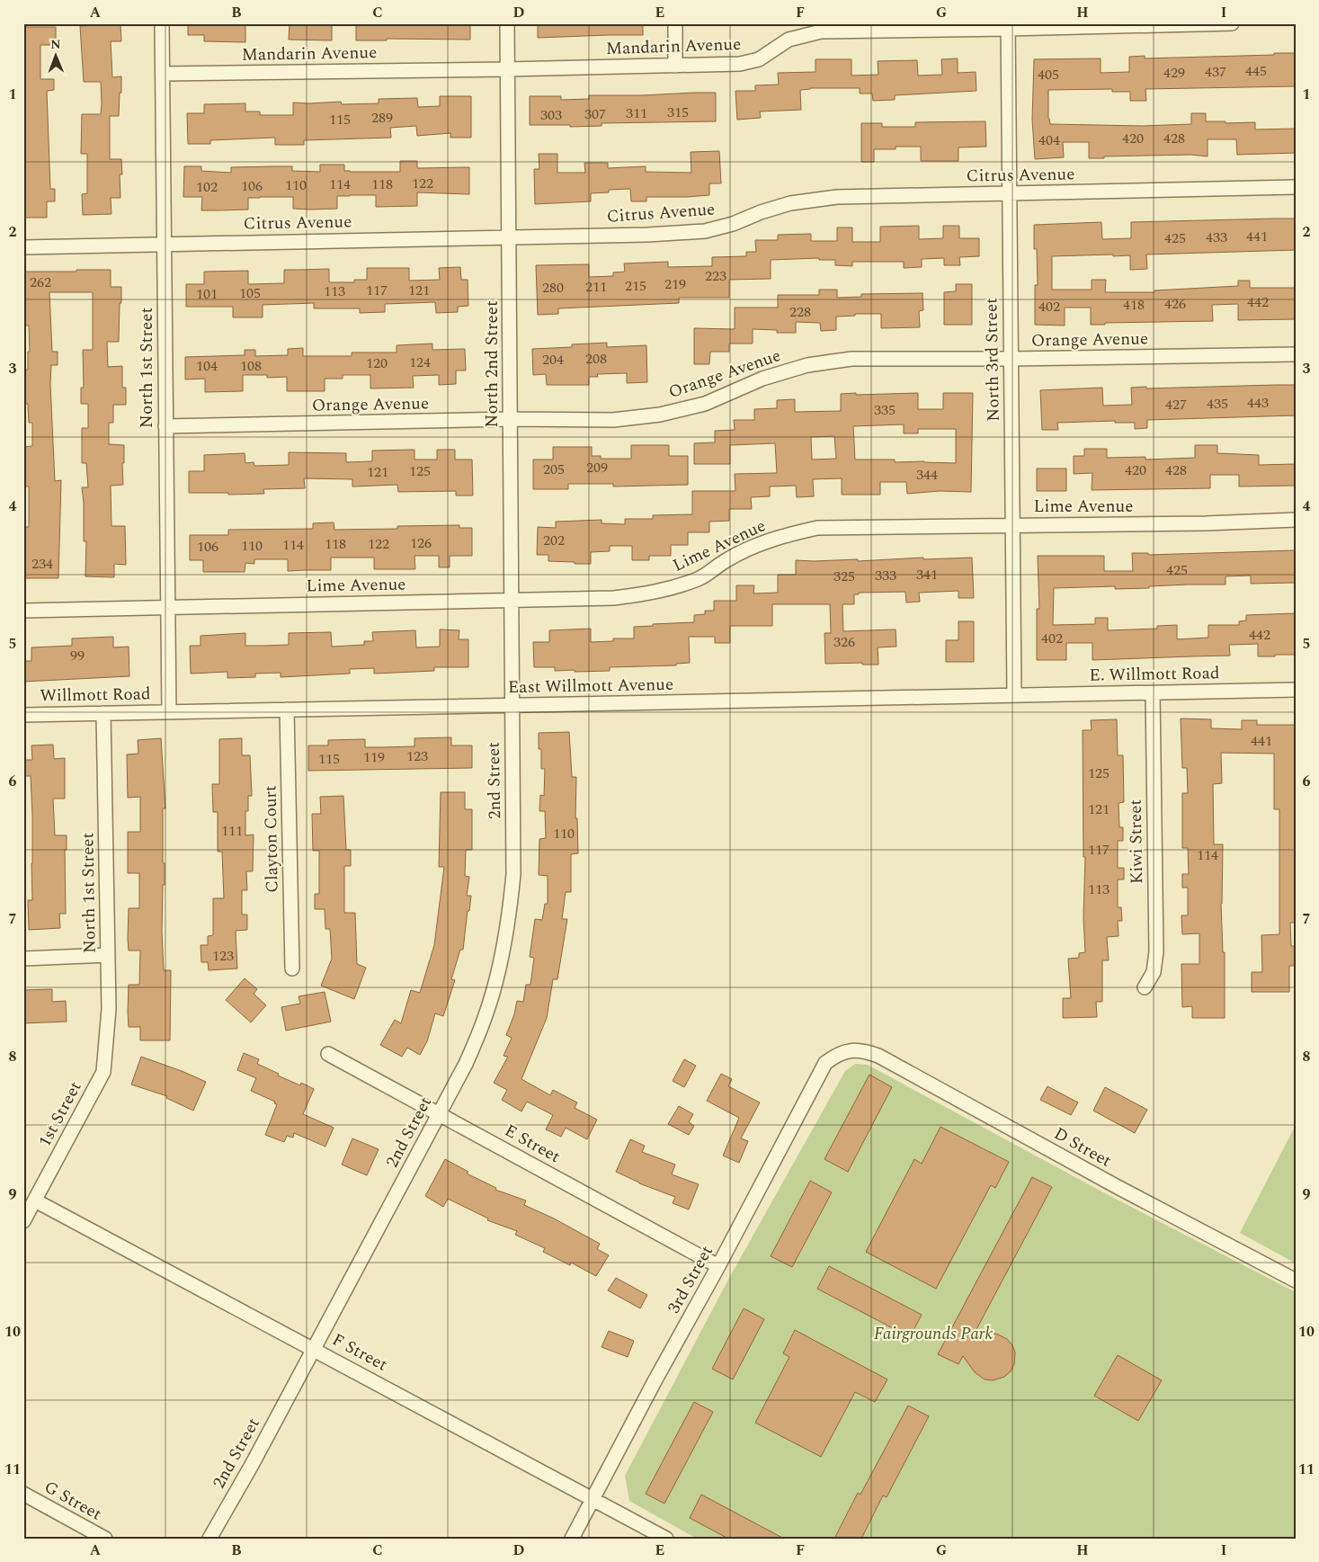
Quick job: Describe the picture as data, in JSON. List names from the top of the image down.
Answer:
{
  "streets": {
    "street": [
      "Mandarin Avenue",
      "Citrus Avenue",
      "Orange Avenue",
      "North 3rd Street",
      "North 2nd Street",
      "North 1st Street",
      "Lime Avenue",
      "E. Willmott Road",
      "East Willmott Avenue",
      "Willmott Road",
      "2nd Street",
      "Clayton Court",
      "Kiwi Street",
      "1st Street",
      "E Street",
      "D Street",
      "3rd Street",
      "F Street",
      "G Street"
    ]
  },
  "crossings": [
    ["Mandarin Avenue", "North 3rd Street"],
    ["Mandarin Avenue", "North 2nd Street"],
    ["Mandarin Avenue", "North 1st Street"],
    ["Citrus Avenue", "North 3rd Street"],
    ["Citrus Avenue", "North 2nd Street"],
    ["Citrus Avenue", "North 1st Street"],
    ["Orange Avenue", "North 3rd Street"],
    ["Orange Avenue", "North 2nd Street"],
    ["Orange Avenue", "North 1st Street"],
    ["North 3rd Street", "Lime Avenue"],
    ["North 3rd Street", "E. Willmott Road"],
    ["North 3rd Street", "East Willmott Avenue"],
    ["North 2nd Street", "Lime Avenue"],
    ["North 2nd Street", "East Willmott Avenue"],
    ["North 2nd Street", "2nd Street"],
    ["North 1st Street", "Lime Avenue"],
    ["North 1st Street", "East Willmott Avenue"],
    ["North 1st Street", "Willmott Road"],
    ["North 1st Street", "1st Street"],
    ["E. Willmott Road", "East Willmott Avenue"],
    ["E. Willmott Road", "Kiwi Street"],
    ["East Willmott Avenue", "Willmott Road"],
    ["East Willmott Avenue", "2nd Street"],
    ["East Willmott Avenue", "Clayton Court"],
    ["2nd Street", "E Street"],
    ["2nd Street", "F Street"],
    ["1st Street", "F Street"],
    ["E Street", "3rd Street"],
    ["D Street", "3rd Street"],
    ["3rd Street", "F Street"]
  ],
  "parks": ["Fairgrounds Park"],
  "house_numbers": [
    "445",
    "437",
    "429",
    "405",
    "315",
    "311",
    "307",
    "303",
    "289",
    "115",
    "420",
    "428",
    "404",
    "122",
    "114",
    "118",
    "110",
    "106",
    "102",
    "441",
    "433",
    "425",
    "223",
    "262",
    "219",
    "215",
    "211",
    "280",
    "117",
    "121",
    "113",
    "105",
    "101",
    "442",
    "426",
    "418",
    "402",
    "228",
    "208",
    "204",
    "124",
    "120",
    "104",
    "108",
    "443",
    "435",
    "427",
    "335",
    "209",
    "205",
    "420",
    "428",
    "125",
    "121",
    "344",
    "202",
    "126",
    "118",
    "122",
    "114",
    "110",
    "106",
    "234",
    "425",
    "341",
    "333",
    "325",
    "442",
    "402",
    "326",
    "99",
    "441",
    "123",
    "119",
    "115",
    "125",
    "121",
    "111",
    "110",
    "117",
    "114",
    "113",
    "123"
  ],
  "north": "top",
  "grid": {
    "columns": [
      "A",
      "B",
      "C",
      "D",
      "E",
      "F",
      "G",
      "H",
      "I"
    ],
    "rows": [
      "1",
      "2",
      "3",
      "4",
      "5",
      "6",
      "7",
      "8",
      "9",
      "10",
      "11"
    ]
  }
}
